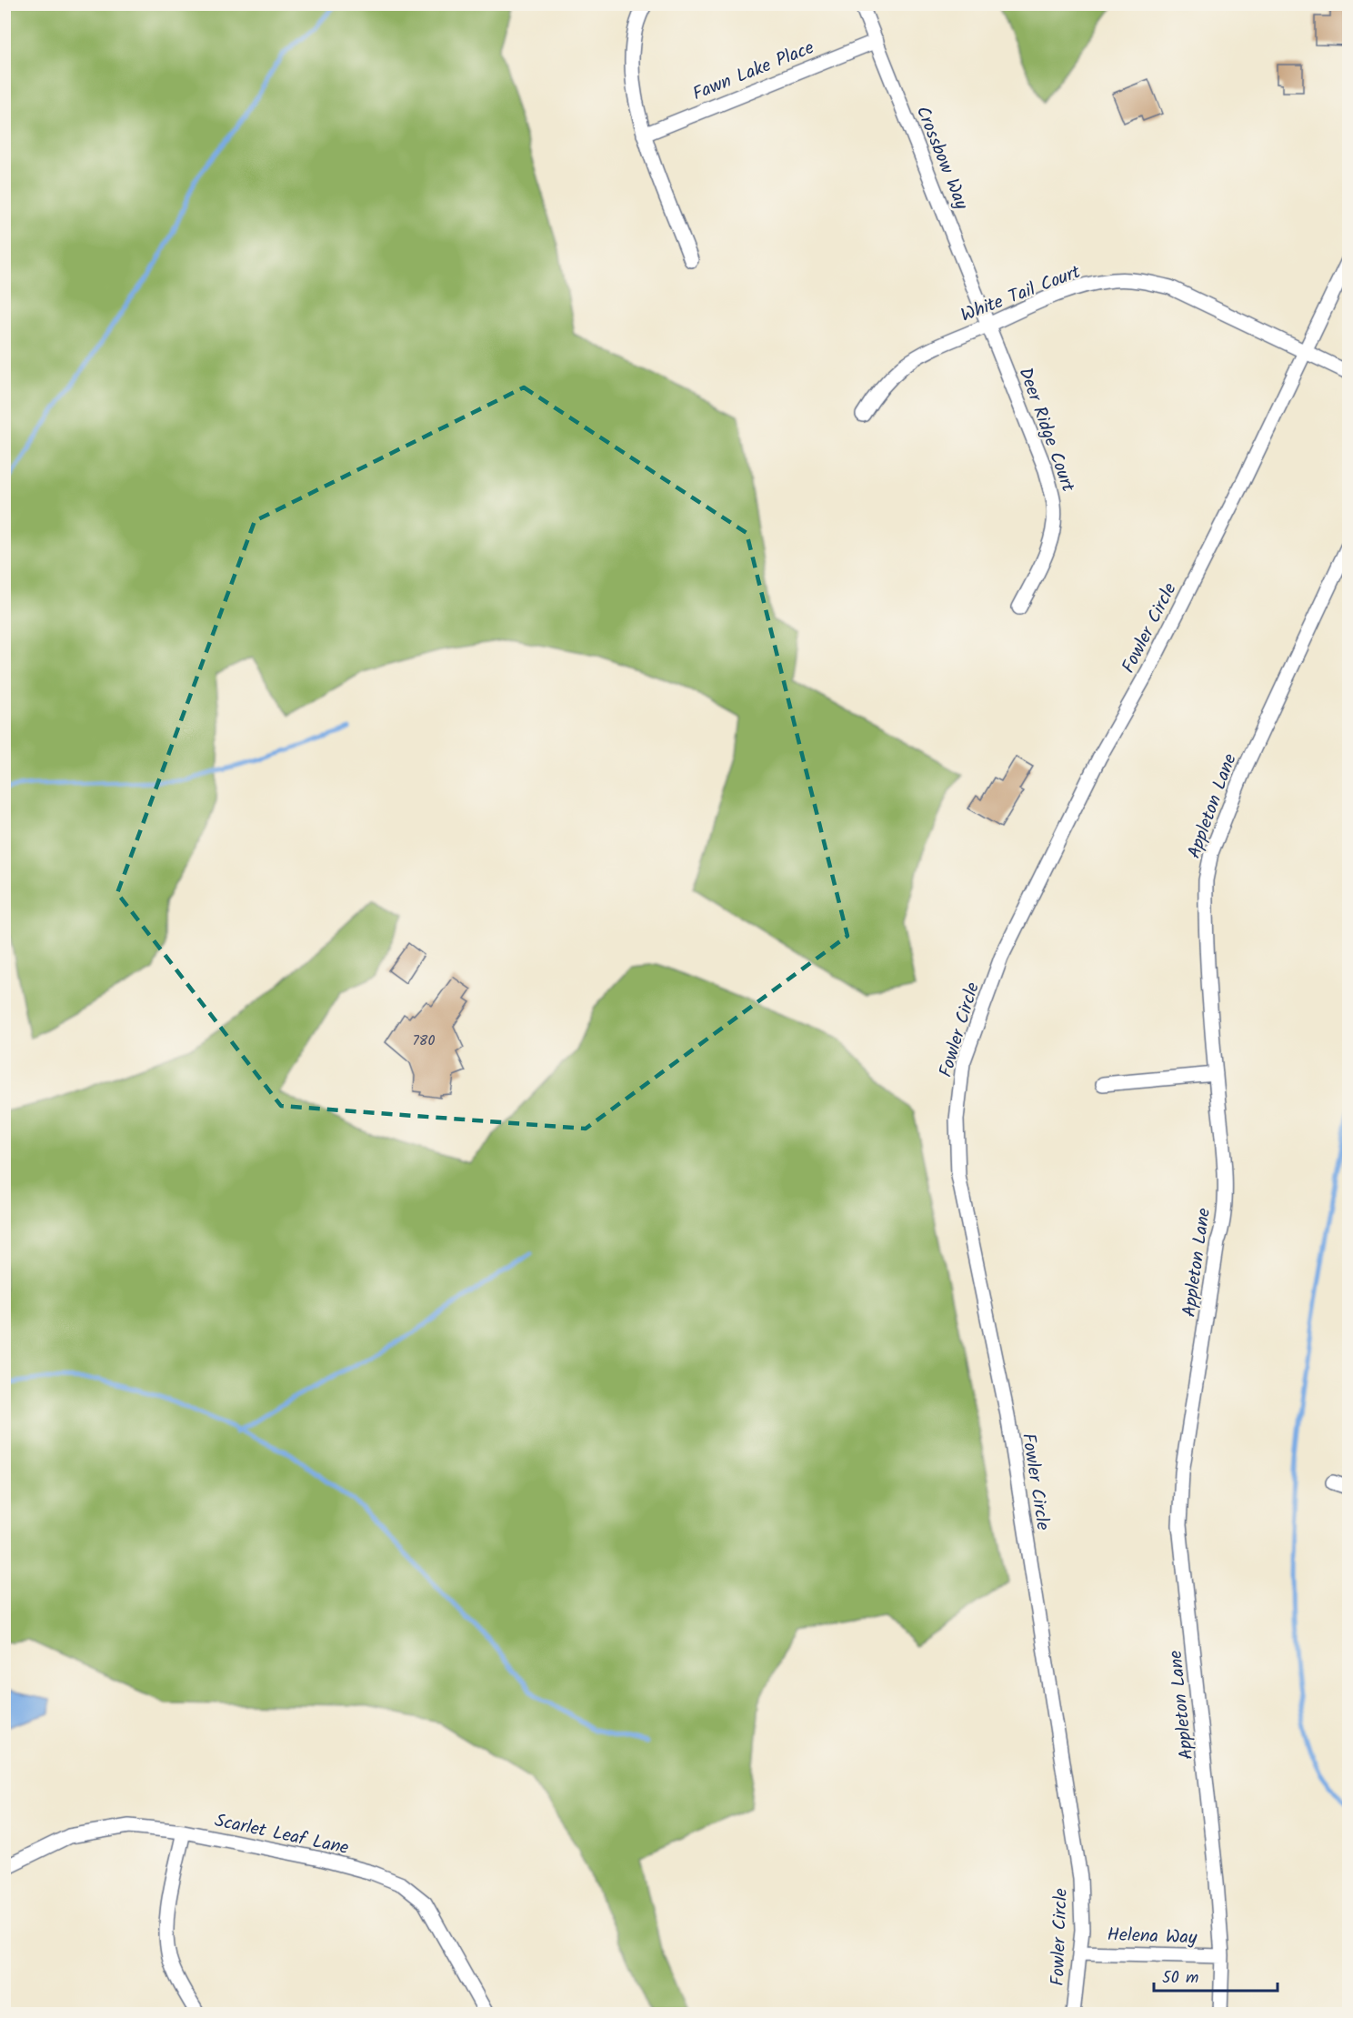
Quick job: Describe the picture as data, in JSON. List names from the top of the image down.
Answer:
{
  "streets": {
    "street": [
      "Fawn Lake Place",
      "Crossbow Way",
      "White Tail Court",
      "Deer Ridge Court",
      "Fowler Circle",
      "Appleton Lane",
      "Scarlet Leaf Lane",
      "Helena Way"
    ]
  },
  "crossings": [
    ["Fawn Lake Place", "Crossbow Way"],
    ["Crossbow Way", "White Tail Court"],
    ["Crossbow Way", "Deer Ridge Court"],
    ["White Tail Court", "Deer Ridge Court"],
    ["White Tail Court", "Fowler Circle"],
    ["Fowler Circle", "Helena Way"],
    ["Appleton Lane", "Helena Way"]
  ],
  "house_numbers": ["780"],
  "scale_bar": "50 m"
}
